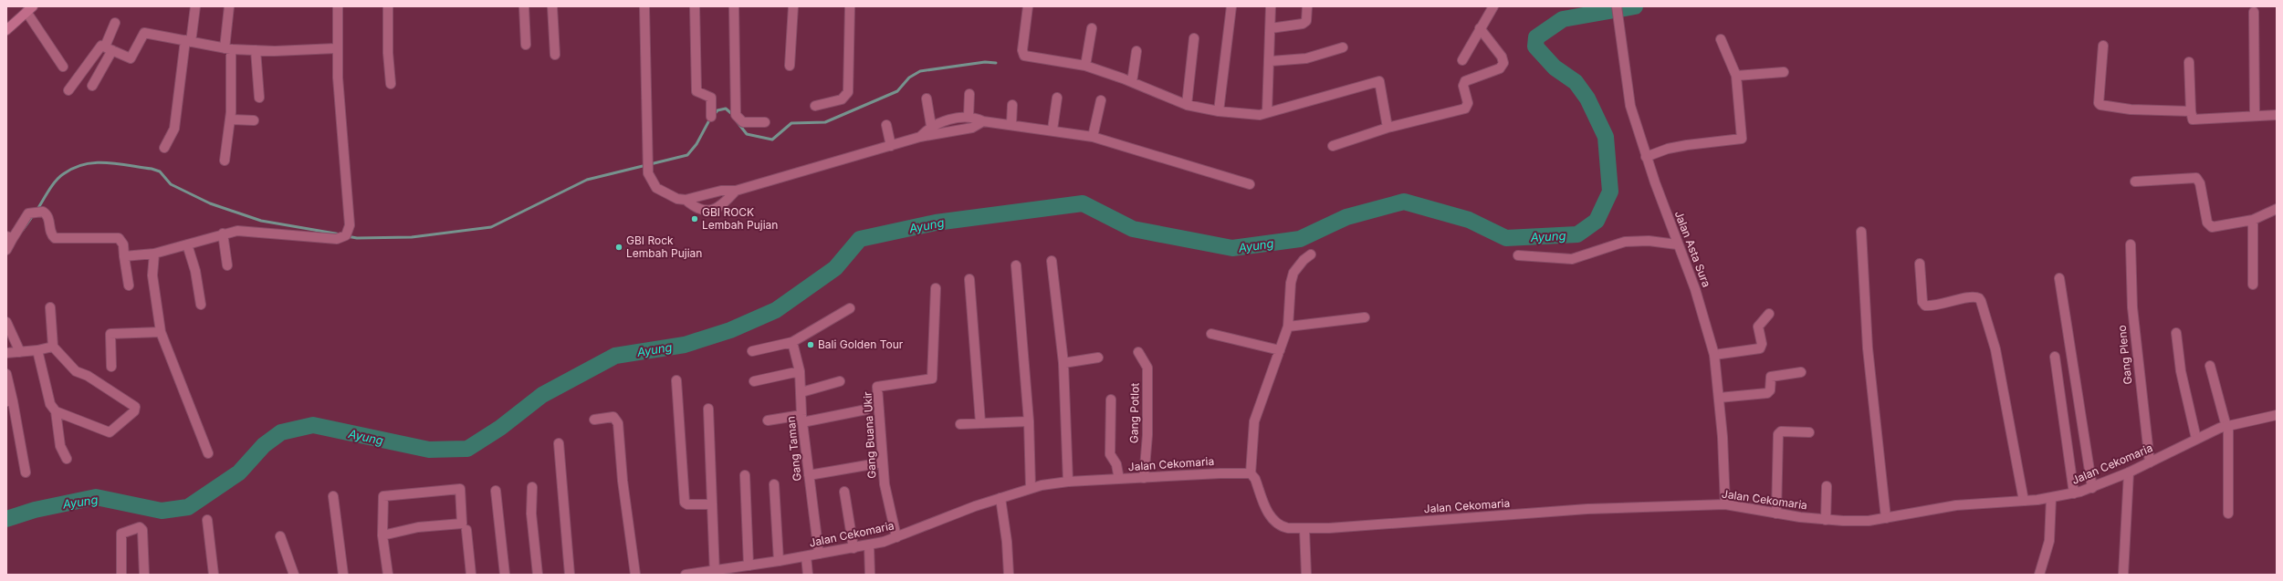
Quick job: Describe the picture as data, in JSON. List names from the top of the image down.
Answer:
{
  "streets": {
    "street": [
      "Jalan Asta Sura",
      "Gang Pleno",
      "Gang Potlot",
      "Gang Buana Ukir",
      "Gang Taman",
      "Jalan Cekomaria"
    ]
  },
  "crossings": [
    ["Jalan Asta Sura", "Jalan Cekomaria"],
    ["Gang Pleno", "Jalan Cekomaria"],
    ["Gang Potlot", "Jalan Cekomaria"],
    ["Gang Buana Ukir", "Jalan Cekomaria"],
    ["Gang Taman", "Jalan Cekomaria"]
  ],
  "water": ["Ayung"],
  "places": ["GBI ROCK Lembah Pujian", "GBI Rock Lembah Pujian", "Bali Golden Tour"]
}
